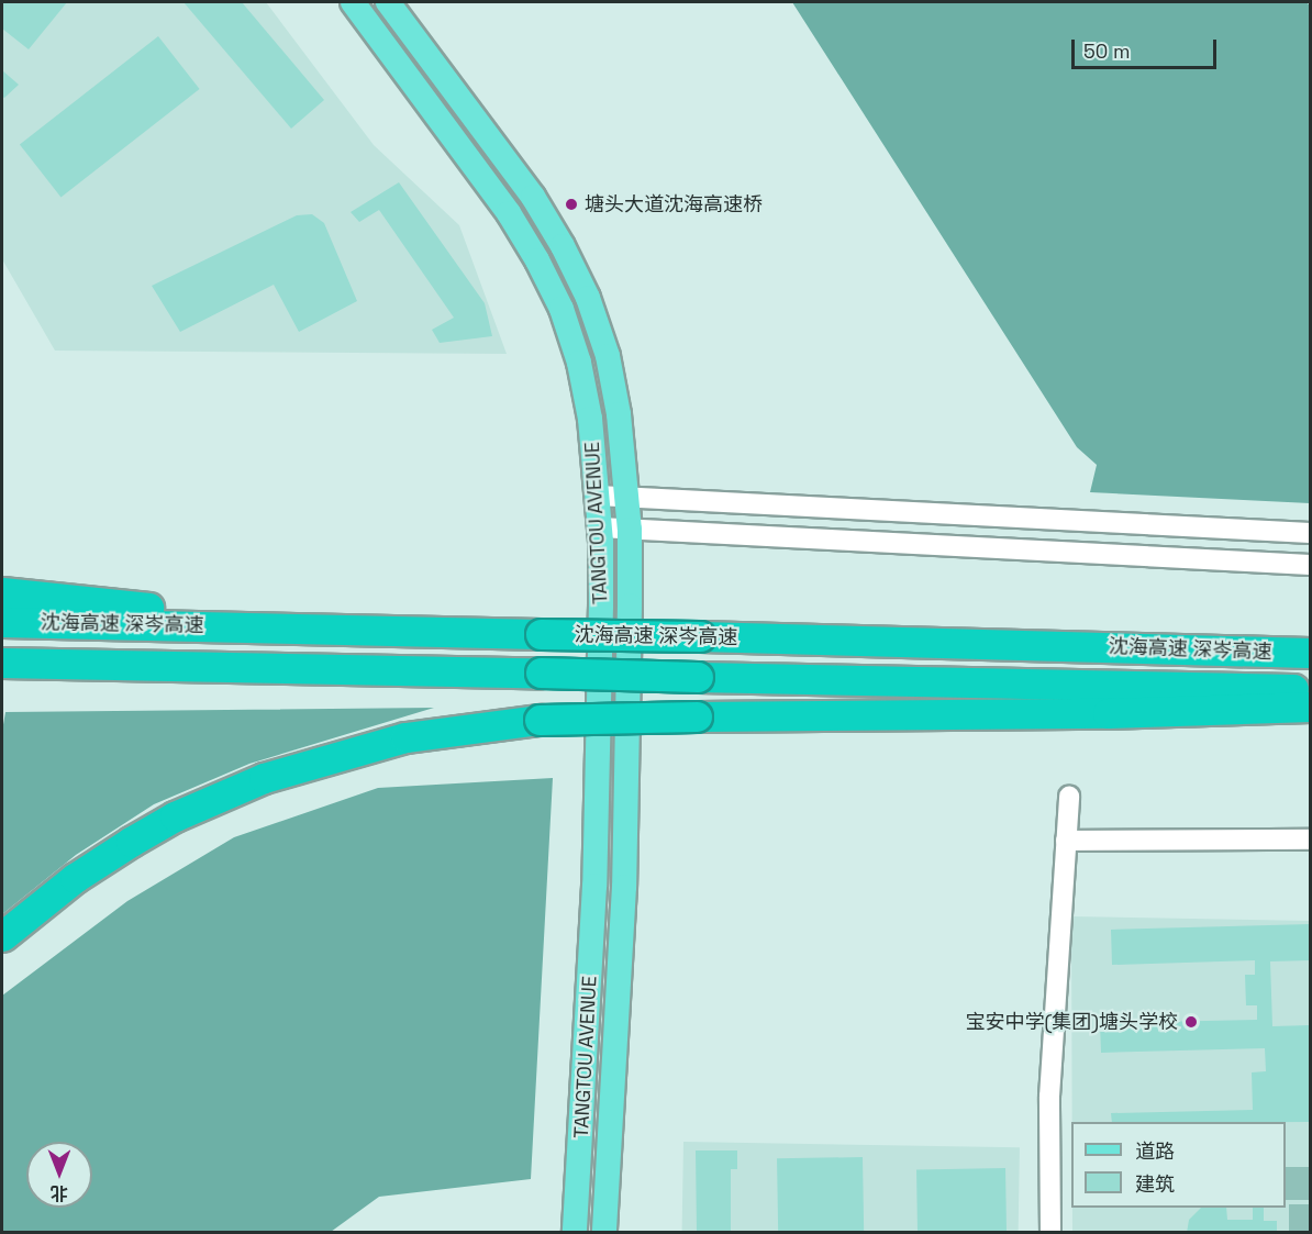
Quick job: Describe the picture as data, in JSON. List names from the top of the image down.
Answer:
{
  "streets": {
    "highway": ["沈海高速 深岑高速"],
    "main road": ["TANGTOU AVENUE"]
  },
  "places": ["塘头大道沈海高速桥", "宝安中学(集团)塘头学校"],
  "legend": ["道路", "建筑"],
  "scale_bar": "50 m",
  "north": "bottom"
}
